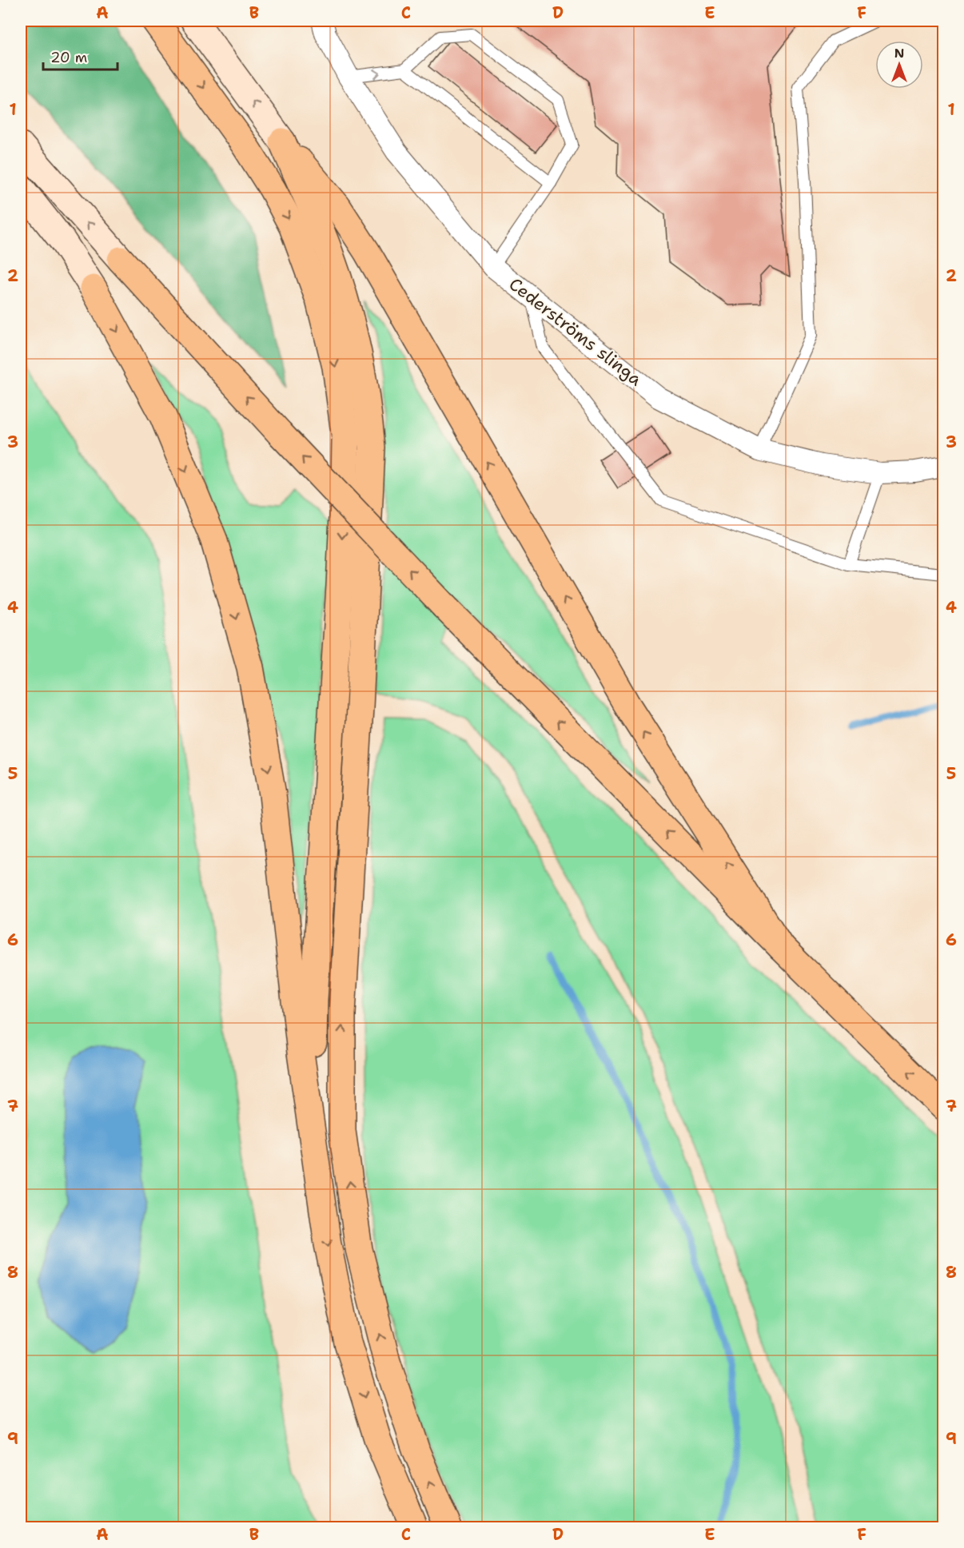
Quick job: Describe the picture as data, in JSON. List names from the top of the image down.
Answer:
{
  "streets": {
    "street": ["Cederströms slinga"]
  },
  "scale_bar": "20 m",
  "north": "top",
  "grid": {
    "columns": [
      "A",
      "B",
      "C",
      "D",
      "E",
      "F"
    ],
    "rows": [
      "1",
      "2",
      "3",
      "4",
      "5",
      "6",
      "7",
      "8",
      "9"
    ]
  }
}
